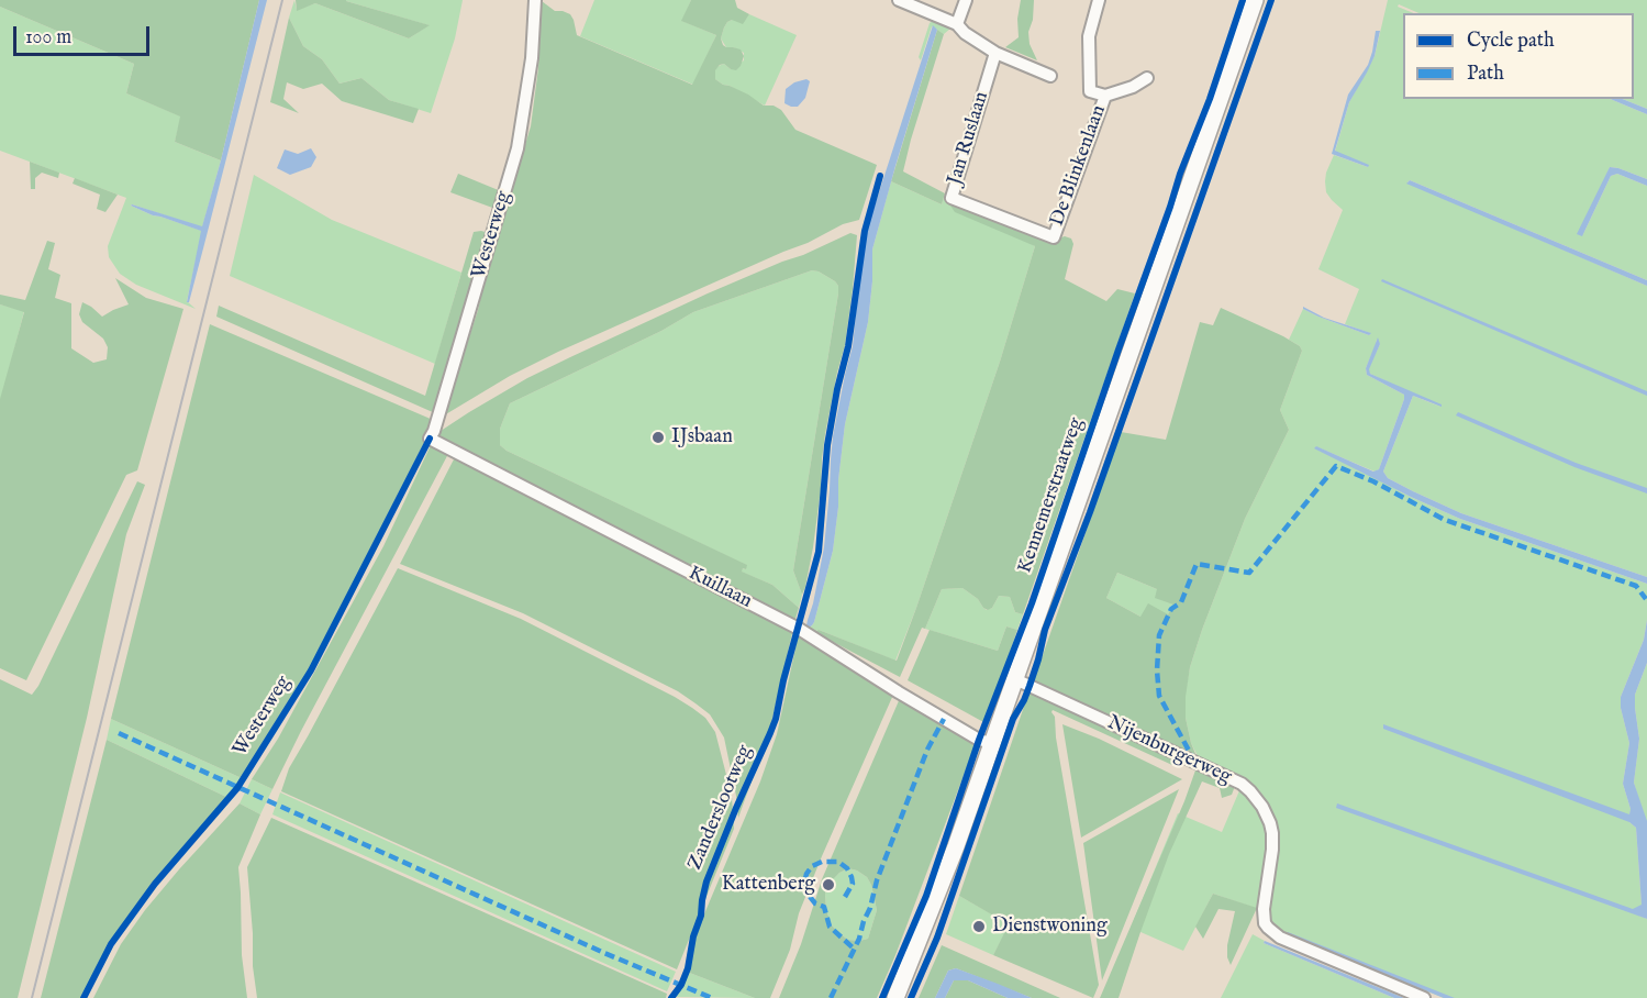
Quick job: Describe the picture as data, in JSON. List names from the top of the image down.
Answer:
{
  "streets": {
    "main road": ["Kennemerstraatweg"],
    "street": [
      "Jan Ruslaan",
      "De Blinkenlaan",
      "Westerweg",
      "Kuillaan",
      "Nijenburgerweg"
    ],
    "cycle path": ["Zanderslootweg"]
  },
  "crossings": [
    ["Jan Ruslaan", "De Blinkenlaan"],
    ["Westerweg", "Kuillaan"],
    ["Kennemerstraatweg", "Kuillaan"],
    ["Kennemerstraatweg", "Nijenburgerweg"]
  ],
  "places": ["IJsbaan", "Kattenberg", "Dienstwoning"],
  "legend": ["Cycle path", "Path"],
  "scale_bar": "100 m"
}
